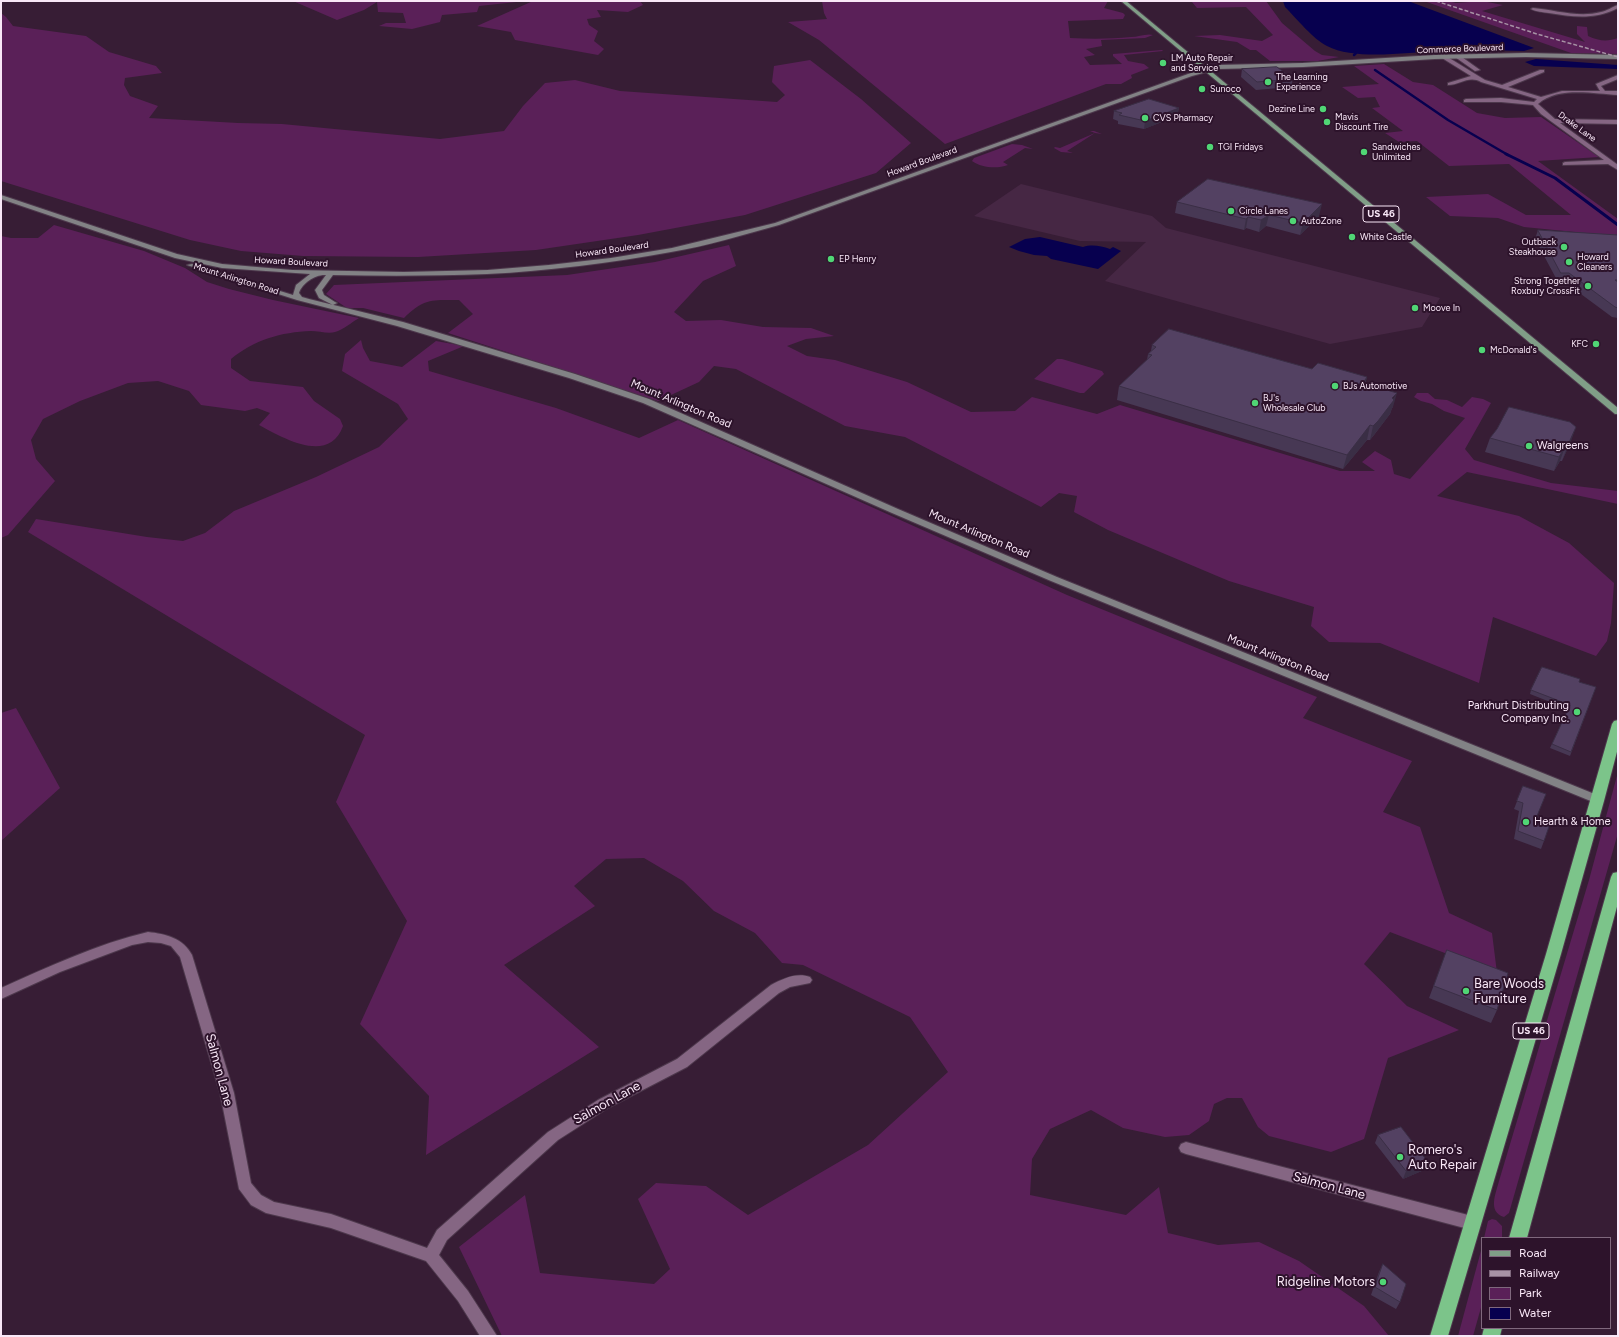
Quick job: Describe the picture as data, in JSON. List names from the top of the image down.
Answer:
{
  "streets": {
    "highway": ["US 46"],
    "main road": ["Commerce Boulevard", "Howard Boulevard", "Mount Arlington Road"],
    "street": ["Drake Lane", "Salmon Lane"]
  },
  "crossings": [
    ["Commerce Boulevard", "Howard Boulevard"],
    ["Commerce Boulevard", "US 46"],
    ["Howard Boulevard", "US 46"],
    ["Howard Boulevard", "Mount Arlington Road"],
    ["US 46", "Mount Arlington Road"],
    ["US 46", "Salmon Lane"]
  ],
  "places": [
    "LM Auto Repair and Service",
    "The Learning Experience",
    "Sunoco",
    "Dezine Line",
    "CVS Pharmacy",
    "Mavis Discount Tire",
    "TGI Fridays",
    "Sandwiches Unlimited",
    "Circle Lanes",
    "AutoZone",
    "White Castle",
    "Outback Steakhouse",
    "EP Henry",
    "Howard Cleaners",
    "Strong Together Roxbury CrossFit",
    "Moove In",
    "KFC",
    "McDonald's",
    "BJs Automotive",
    "BJ's Wholesale Club",
    "Walgreens",
    "Parkhurt Distributing Company Inc.",
    "Hearth & Home",
    "Bare Woods Furniture",
    "Romero's Auto Repair",
    "Ridgeline Motors"
  ],
  "legend": [
    "Road",
    "Railway",
    "Park",
    "Water"
  ]
}
